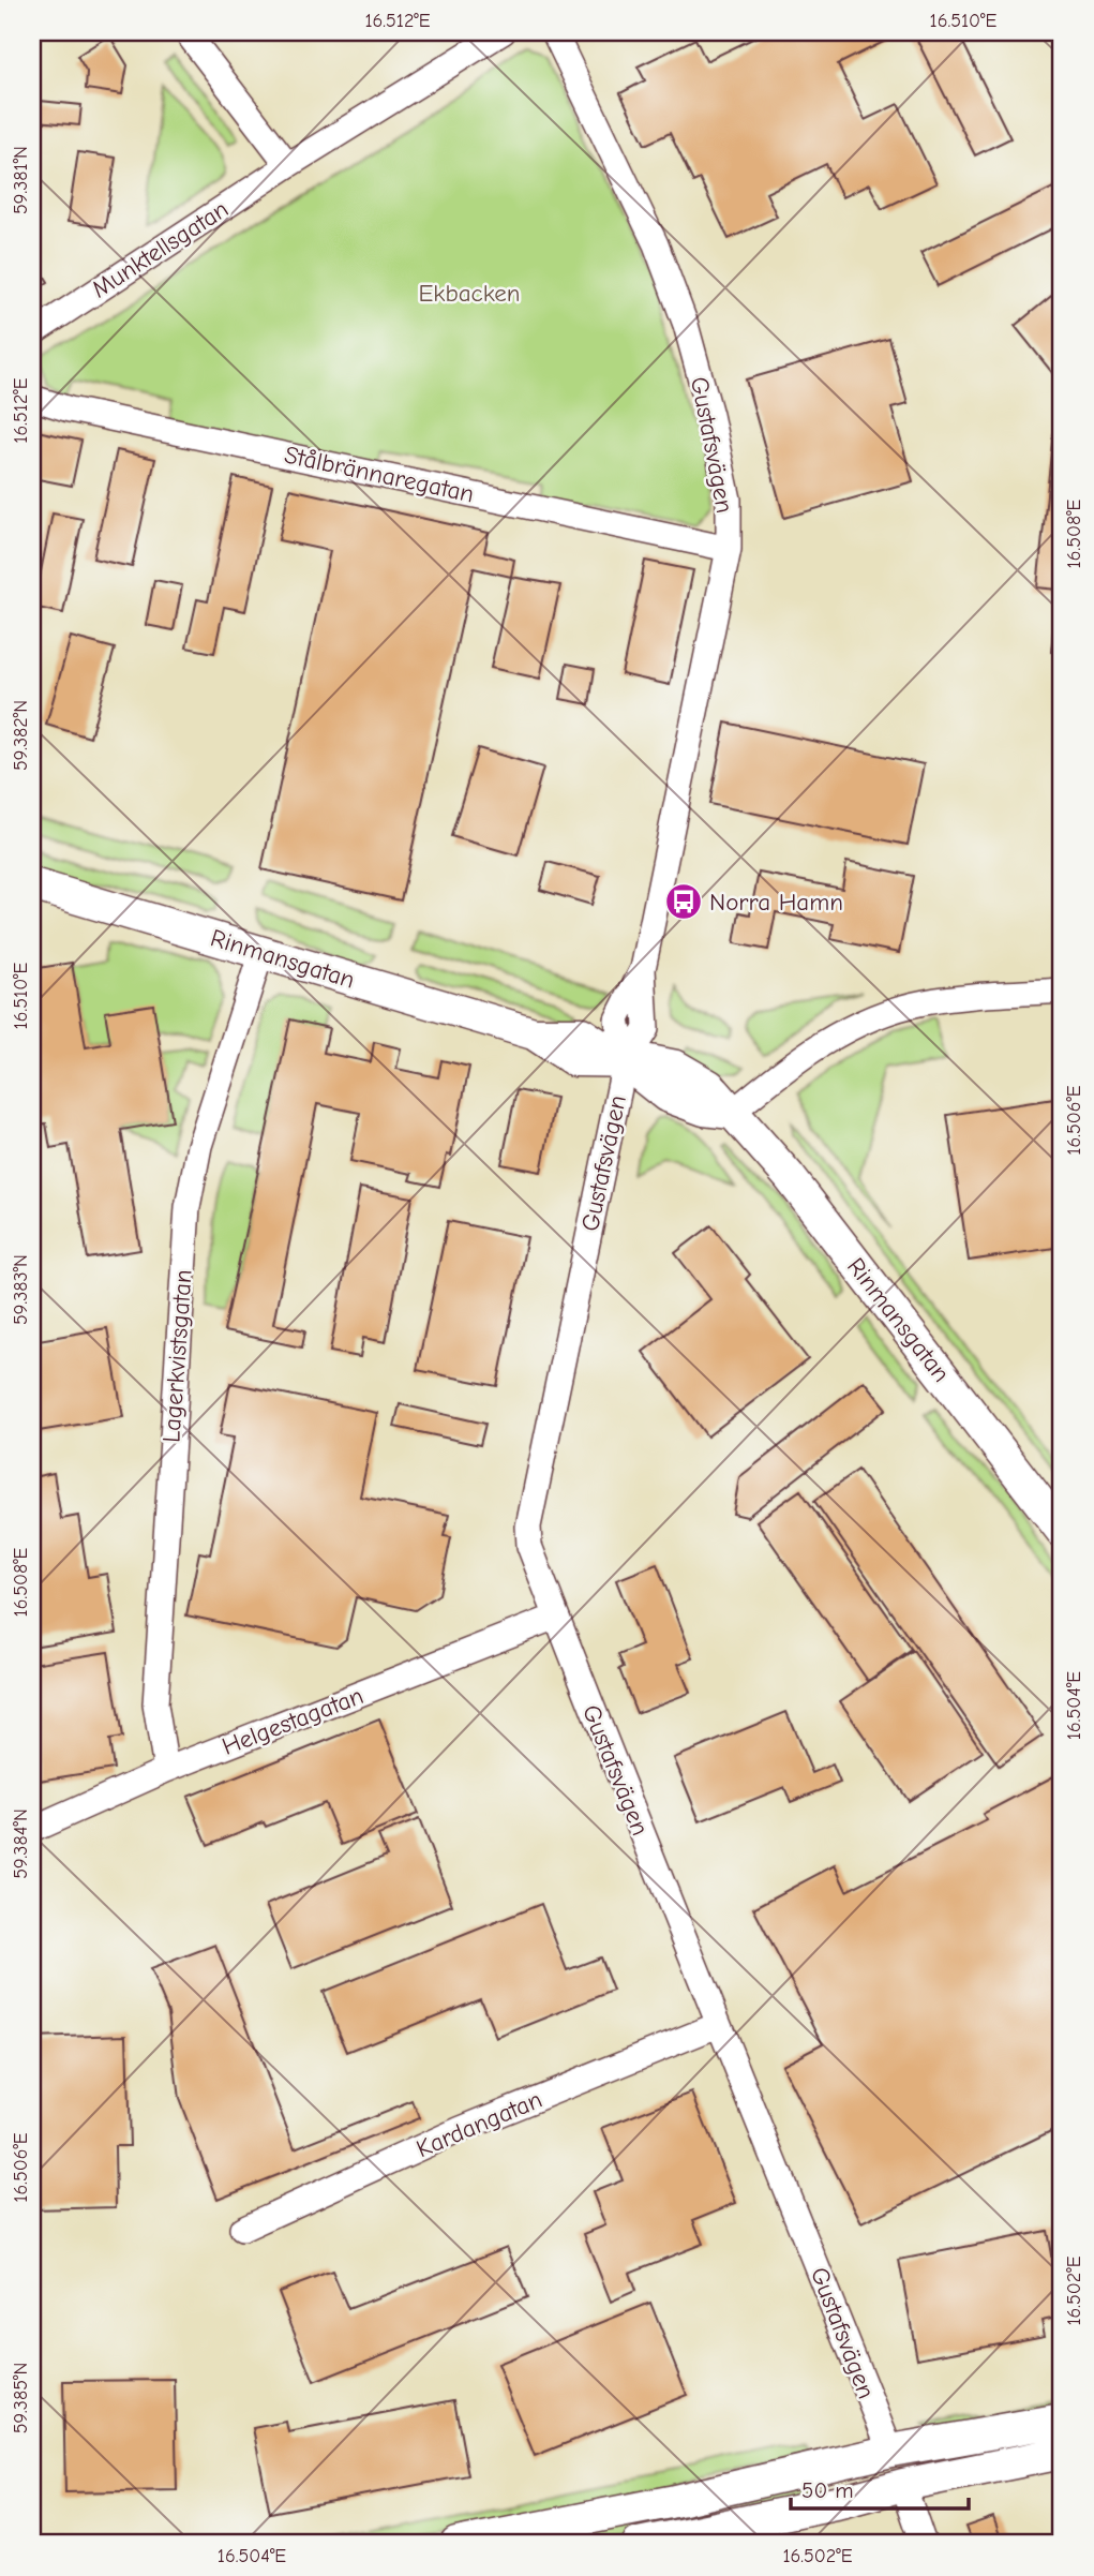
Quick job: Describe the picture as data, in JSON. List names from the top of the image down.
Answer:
{
  "streets": {
    "street": [
      "Munktellsgatan",
      "Gustafsvägen",
      "Stålbrännaregatan",
      "Rinmansgatan",
      "Lagerkvistsgatan",
      "Helgestagatan",
      "Kardangatan"
    ]
  },
  "crossings": [
    ["Gustafsvägen", "Stålbrännaregatan"],
    ["Gustafsvägen", "Rinmansgatan"],
    ["Gustafsvägen", "Helgestagatan"],
    ["Gustafsvägen", "Kardangatan"],
    ["Rinmansgatan", "Lagerkvistsgatan"],
    ["Lagerkvistsgatan", "Helgestagatan"]
  ],
  "parks": ["Ekbacken"],
  "places": {
    "bus stop": ["Norra Hamn"]
  },
  "scale_bar": "50 m",
  "coordinates": [
    "16.512°E",
    "16.510°E",
    "59.381°N",
    "16.508°E",
    "59.382°N",
    "16.506°E",
    "59.383°N",
    "16.504°E",
    "59.384°N",
    "16.502°E",
    "59.385°N"
  ]
}
